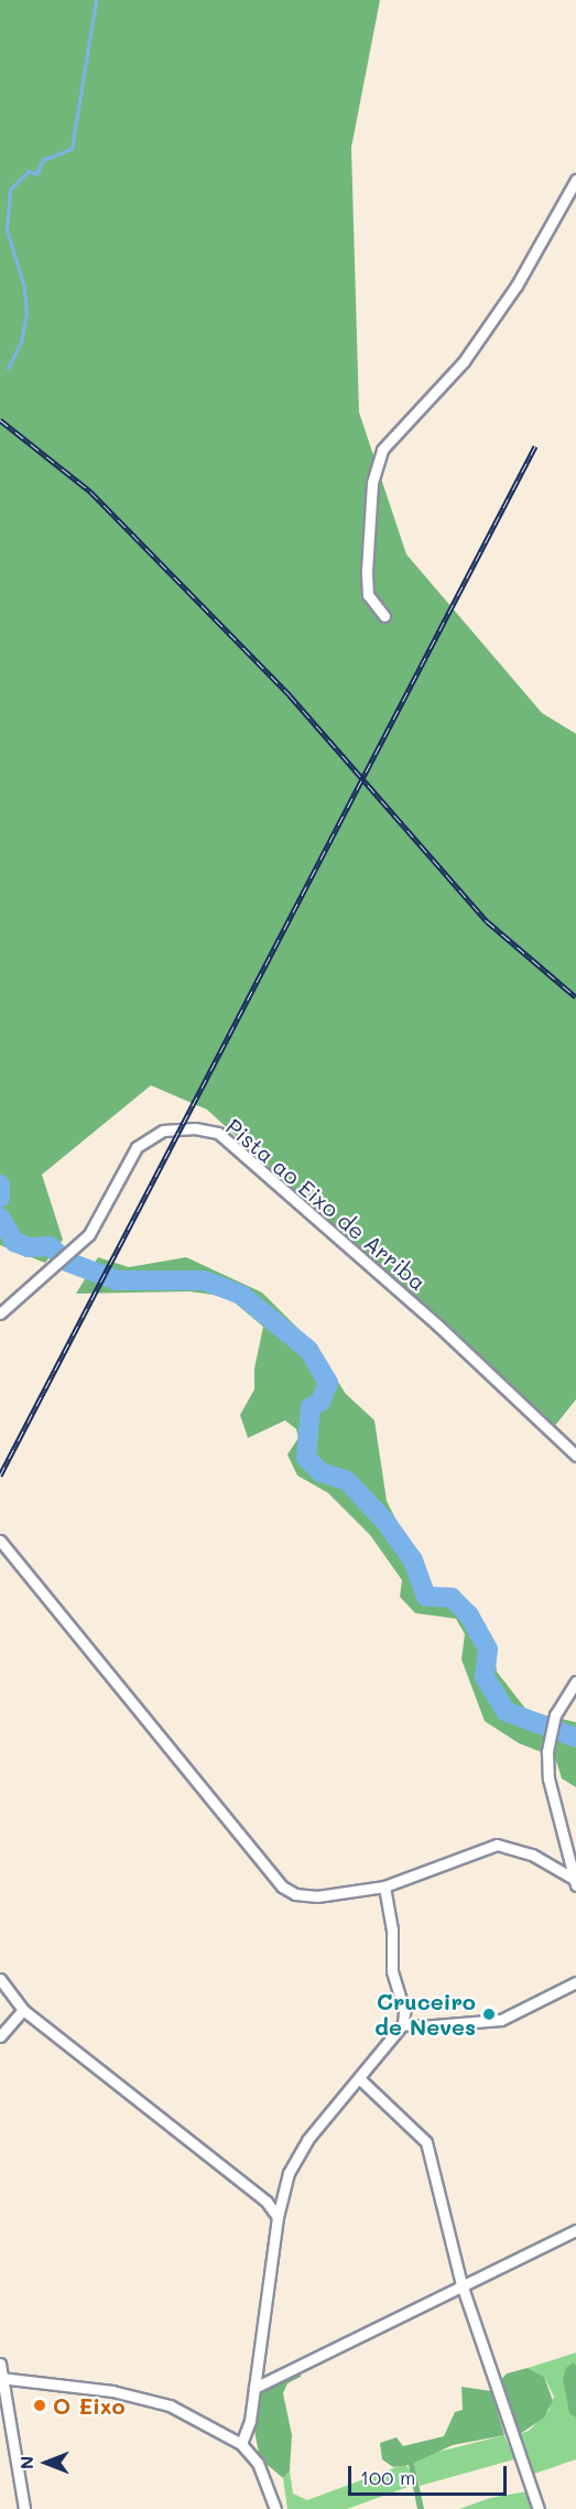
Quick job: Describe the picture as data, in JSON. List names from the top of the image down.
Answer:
{
  "streets": {
    "street": ["Pista ao Eixo de Arriba"]
  },
  "places": ["Cruceiro de Neves", "O Eixo"],
  "scale_bar": "100 m",
  "north": "left"
}
